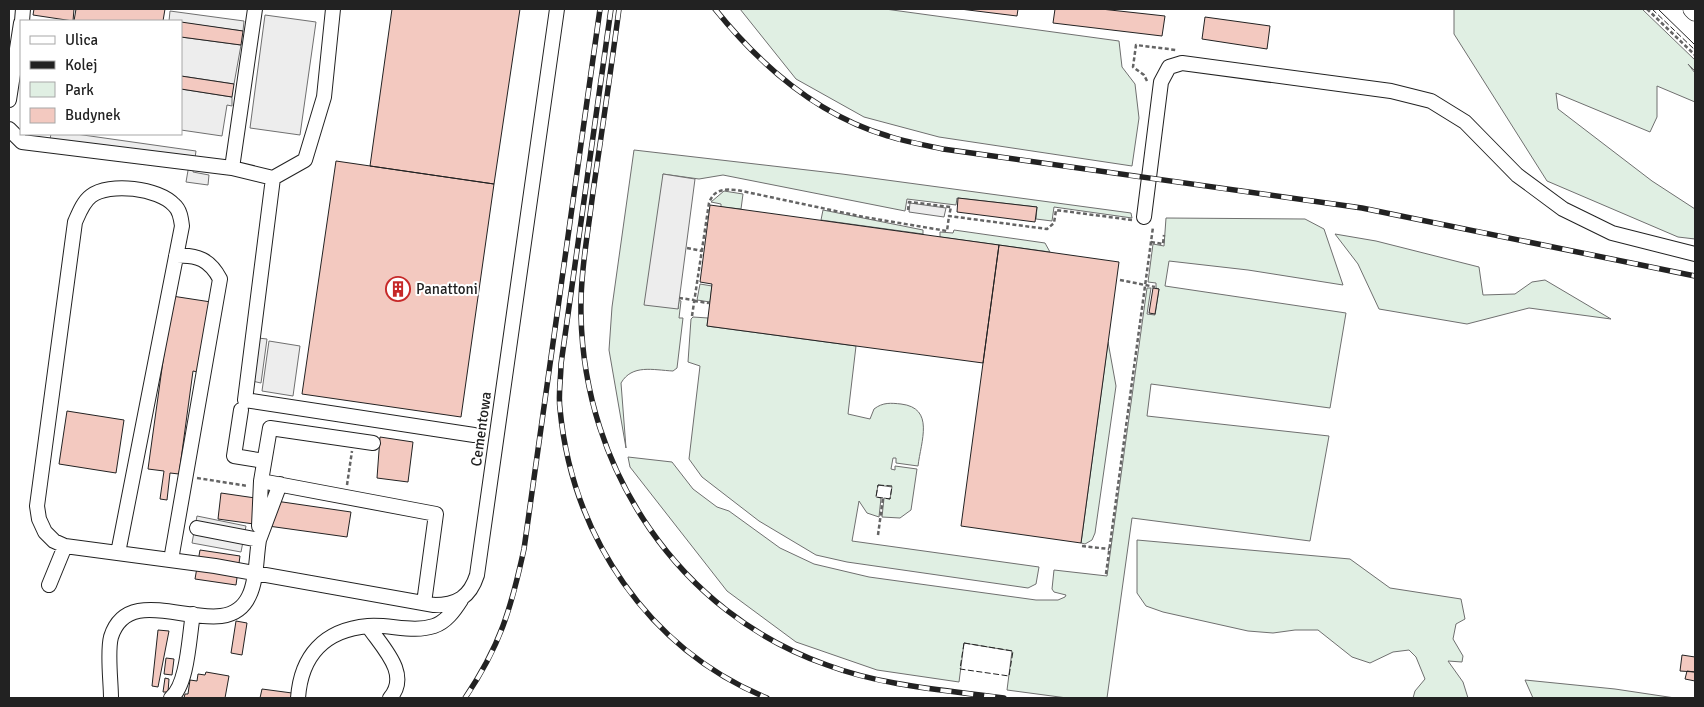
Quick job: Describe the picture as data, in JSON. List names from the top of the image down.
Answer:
{
  "streets": {
    "lane": ["Cementowa"]
  },
  "places": {
    "building": ["Panattoni"]
  },
  "legend": [
    "Ulica",
    "Kolej",
    "Park",
    "Budynek"
  ]
}
